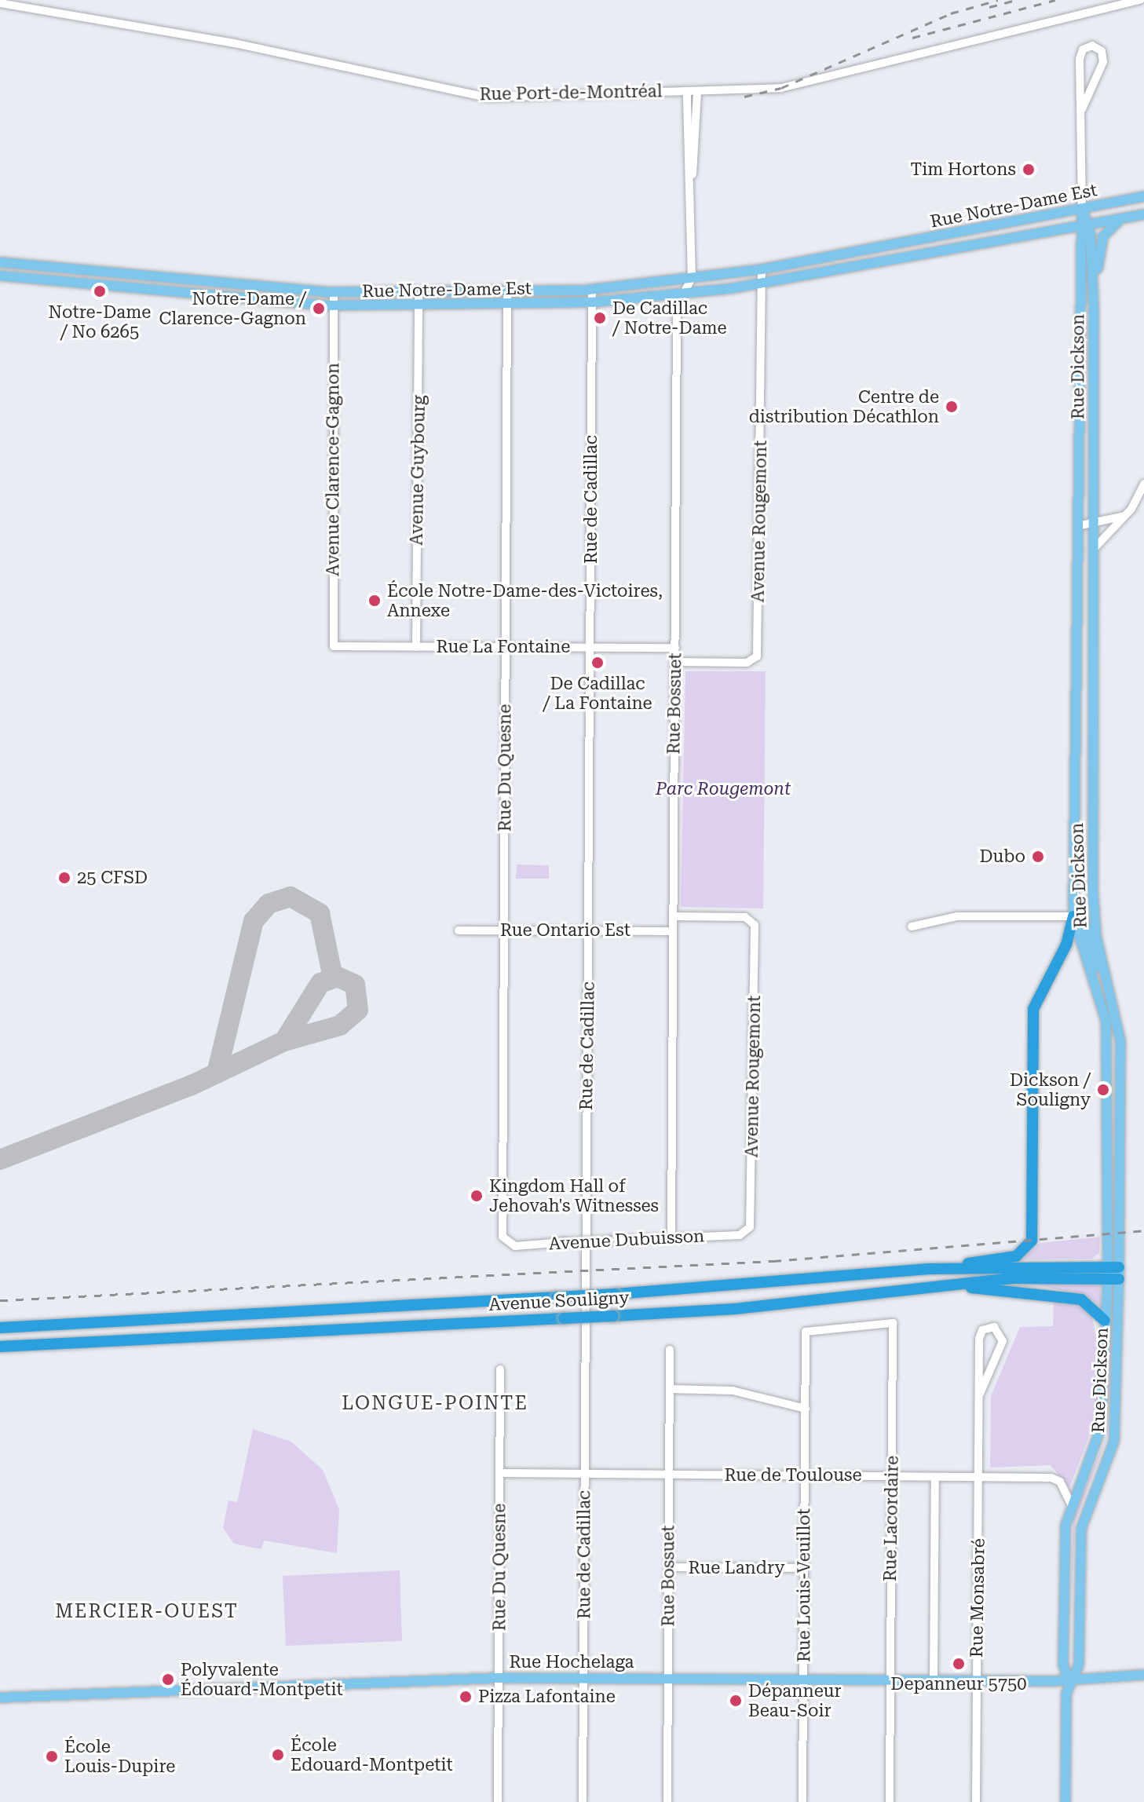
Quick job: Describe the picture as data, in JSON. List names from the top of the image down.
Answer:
{
  "streets": {
    "highway": ["Avenue Souligny"],
    "main road": ["Rue Notre-Dame Est", "Rue Dickson", "Rue Hochelaga"],
    "street": [
      "Rue Port-de-Montréal",
      "Avenue Clarence-Gagnon",
      "Avenue Guybourg",
      "Rue de Cadillac",
      "Avenue Rougemont",
      "Rue La Fontaine",
      "Rue Bossuet",
      "Rue Du Quesne",
      "Rue Ontario Est",
      "Avenue Dubuisson",
      "Rue de Toulouse",
      "Rue Lacordaire",
      "Rue Landry",
      "Rue Louis-Veuillot",
      "Rue Monsabré"
    ]
  },
  "crossings": [
    ["Rue Notre-Dame Est", "Rue Dickson"],
    ["Rue Notre-Dame Est", "Avenue Clarence-Gagnon"],
    ["Rue Notre-Dame Est", "Avenue Guybourg"],
    ["Rue Notre-Dame Est", "Rue de Cadillac"],
    ["Rue Notre-Dame Est", "Avenue Rougemont"],
    ["Rue Notre-Dame Est", "Rue Bossuet"],
    ["Rue Notre-Dame Est", "Rue Du Quesne"],
    ["Rue Dickson", "Avenue Souligny"],
    ["Rue Dickson", "Rue de Toulouse"],
    ["Rue Dickson", "Rue Hochelaga"],
    ["Avenue Clarence-Gagnon", "Rue La Fontaine"],
    ["Avenue Guybourg", "Rue La Fontaine"],
    ["Rue de Cadillac", "Rue La Fontaine"],
    ["Rue de Cadillac", "Rue Ontario Est"],
    ["Rue de Cadillac", "Rue de Toulouse"],
    ["Rue de Cadillac", "Rue Hochelaga"],
    ["Avenue Rougemont", "Rue Bossuet"],
    ["Avenue Rougemont", "Avenue Dubuisson"],
    ["Rue La Fontaine", "Rue Bossuet"],
    ["Rue La Fontaine", "Rue Du Quesne"],
    ["Rue Bossuet", "Rue Ontario Est"],
    ["Rue Bossuet", "Avenue Dubuisson"],
    ["Rue Bossuet", "Rue de Toulouse"],
    ["Rue Bossuet", "Rue Landry"],
    ["Rue Bossuet", "Rue Hochelaga"],
    ["Rue Du Quesne", "Rue Ontario Est"],
    ["Rue Du Quesne", "Avenue Dubuisson"],
    ["Rue Du Quesne", "Rue de Toulouse"],
    ["Rue Du Quesne", "Rue Hochelaga"],
    ["Rue de Toulouse", "Rue Lacordaire"],
    ["Rue de Toulouse", "Rue Louis-Veuillot"],
    ["Rue de Toulouse", "Rue Monsabré"],
    ["Rue Lacordaire", "Rue Louis-Veuillot"],
    ["Rue Lacordaire", "Rue Hochelaga"],
    ["Rue Landry", "Rue Louis-Veuillot"],
    ["Rue Louis-Veuillot", "Rue Hochelaga"],
    ["Rue Monsabré", "Rue Hochelaga"]
  ],
  "districts": ["LONGUE-POINTE", "MERCIER-OUEST"],
  "parks": ["Parc Rougemont"],
  "places": [
    "Tim Hortons",
    "Notre-Dame / No 6265",
    "Notre-Dame / Clarence-Gagnon",
    "De Cadillac / Notre-Dame",
    "Centre de distribution Décathlon",
    "École Notre-Dame-des-Victoires, Annexe",
    "De Cadillac / La Fontaine",
    "Dubo",
    "25 CFSD",
    "Dickson / Souligny",
    "Kingdom Hall of Jehovah's Witnesses",
    "Depanneur 5750",
    "Polyvalente Édouard-Montpetit",
    "Pizza Lafontaine",
    "Dépanneur Beau-Soir",
    "École Edouard-Montpetit",
    "École Louis-Dupire"
  ]
}
